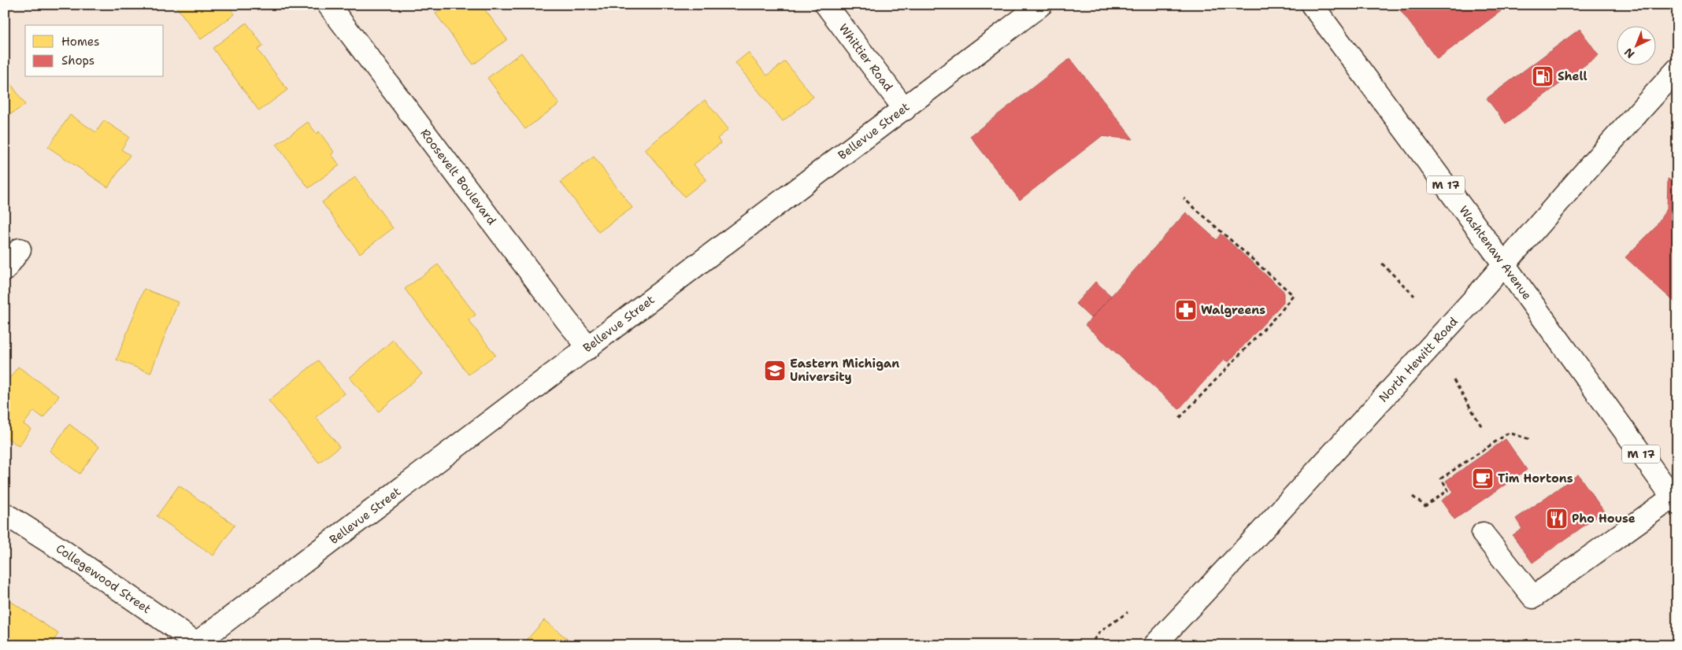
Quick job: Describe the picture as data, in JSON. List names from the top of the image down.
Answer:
{
  "streets": {
    "street": [
      "Whittier Road",
      "Bellevue Street",
      "Roosevelt Boulevard",
      "M 17",
      "Washtenaw Avenue",
      "North Hewitt Road",
      "Collegewood Street"
    ]
  },
  "crossings": [
    ["Whittier Road", "Bellevue Street"],
    ["Bellevue Street", "Roosevelt Boulevard"],
    ["Bellevue Street", "Collegewood Street"],
    ["Washtenaw Avenue", "North Hewitt Road"]
  ],
  "places": {
    "fuel station": ["Shell"],
    "pharmacy": ["Walgreens"],
    "school or university": ["Eastern Michigan University"],
    "cafe": ["Tim Hortons"],
    "restaurant": ["Pho House"]
  },
  "legend": ["Homes", "Shops"],
  "north": "bottom left"
}
